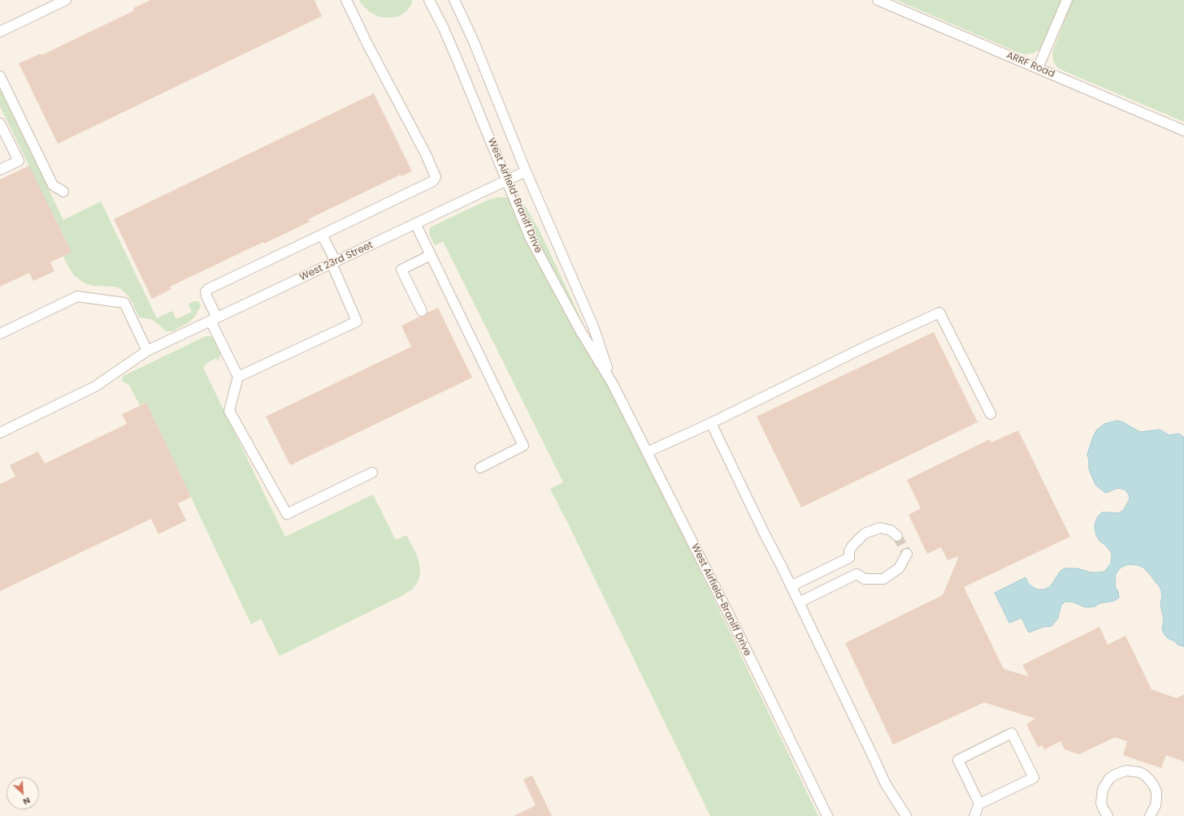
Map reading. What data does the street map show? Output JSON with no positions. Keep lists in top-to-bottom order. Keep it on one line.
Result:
{"streets":{"street":["ARRF Road","West Airfield-Braniff Drive","West 23rd Street"]},"crossings":[["West Airfield-Braniff Drive","West 23rd Street"]],"north":"bottom right"}
